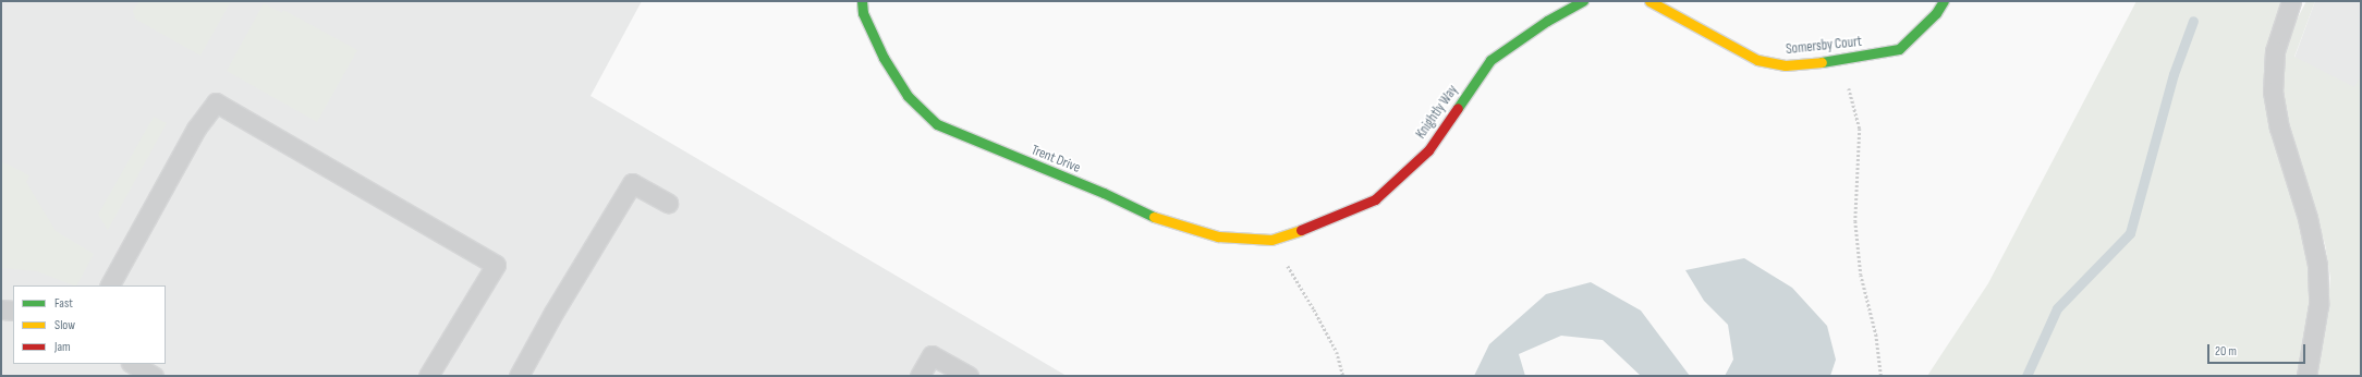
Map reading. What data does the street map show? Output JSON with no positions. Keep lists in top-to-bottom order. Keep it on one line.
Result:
{"streets":{"street":["Somersby Court","Knightly Way","Trent Drive"]},"crossings":[["Knightly Way","Trent Drive"]],"legend":["Fast","Slow","Jam"],"scale_bar":"20 m"}
